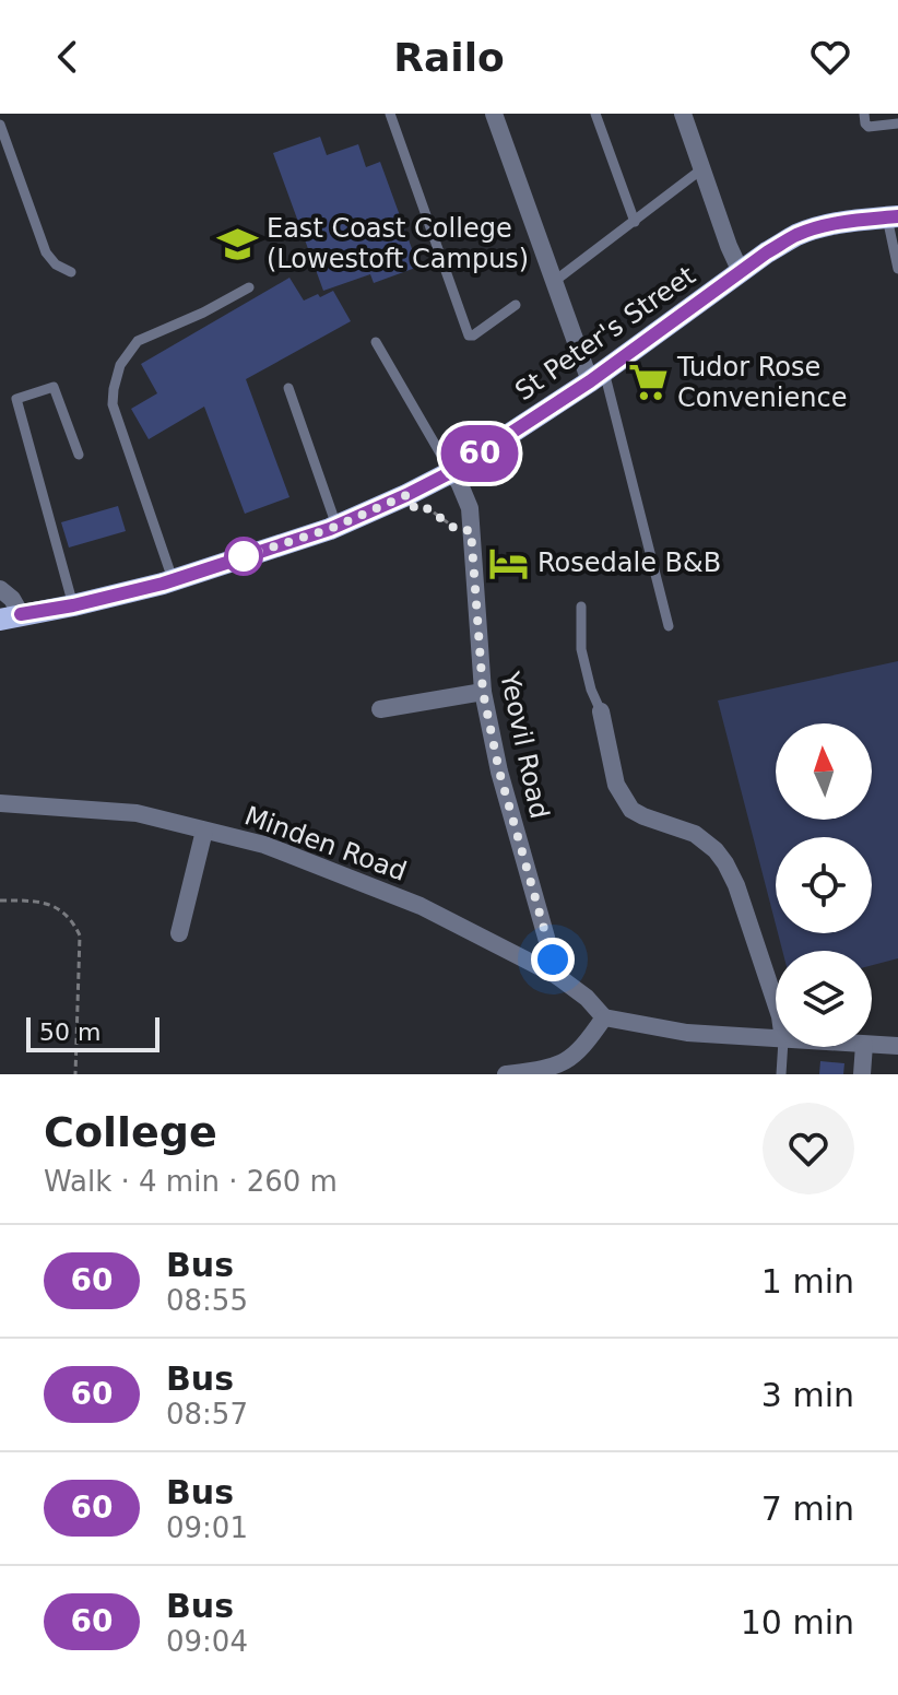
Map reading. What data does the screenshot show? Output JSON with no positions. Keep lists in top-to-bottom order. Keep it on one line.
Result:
{"streets":{"main road":["St Peter's Street"],"street":["Yeovil Road","Minden Road"]},"crossings":[["St Peter's Street","Yeovil Road"],["Yeovil Road","Minden Road"]],"places":{"school or university":["East Coast College (Lowestoft Campus)"],"supermarket":["Tudor Rose Convenience"],"hotel":["Rosedale B&B"]},"lines":["bus line 60"],"scale_bar":"50 m","north":"top","page":{"header":"Railo","on_map":"60","scale":"50 m","heading":["College","Walk · 4 min · 260 m"],"list":[{"mark":"60","name":"Bus","note":"08:55","value":"1 min"},{"mark":"60","name":"Bus","note":"08:57","value":"3 min"},{"mark":"60","name":"Bus","note":"09:01","value":"7 min"},{"mark":"60","name":"Bus","note":"09:04","value":"10 min"}]}}
